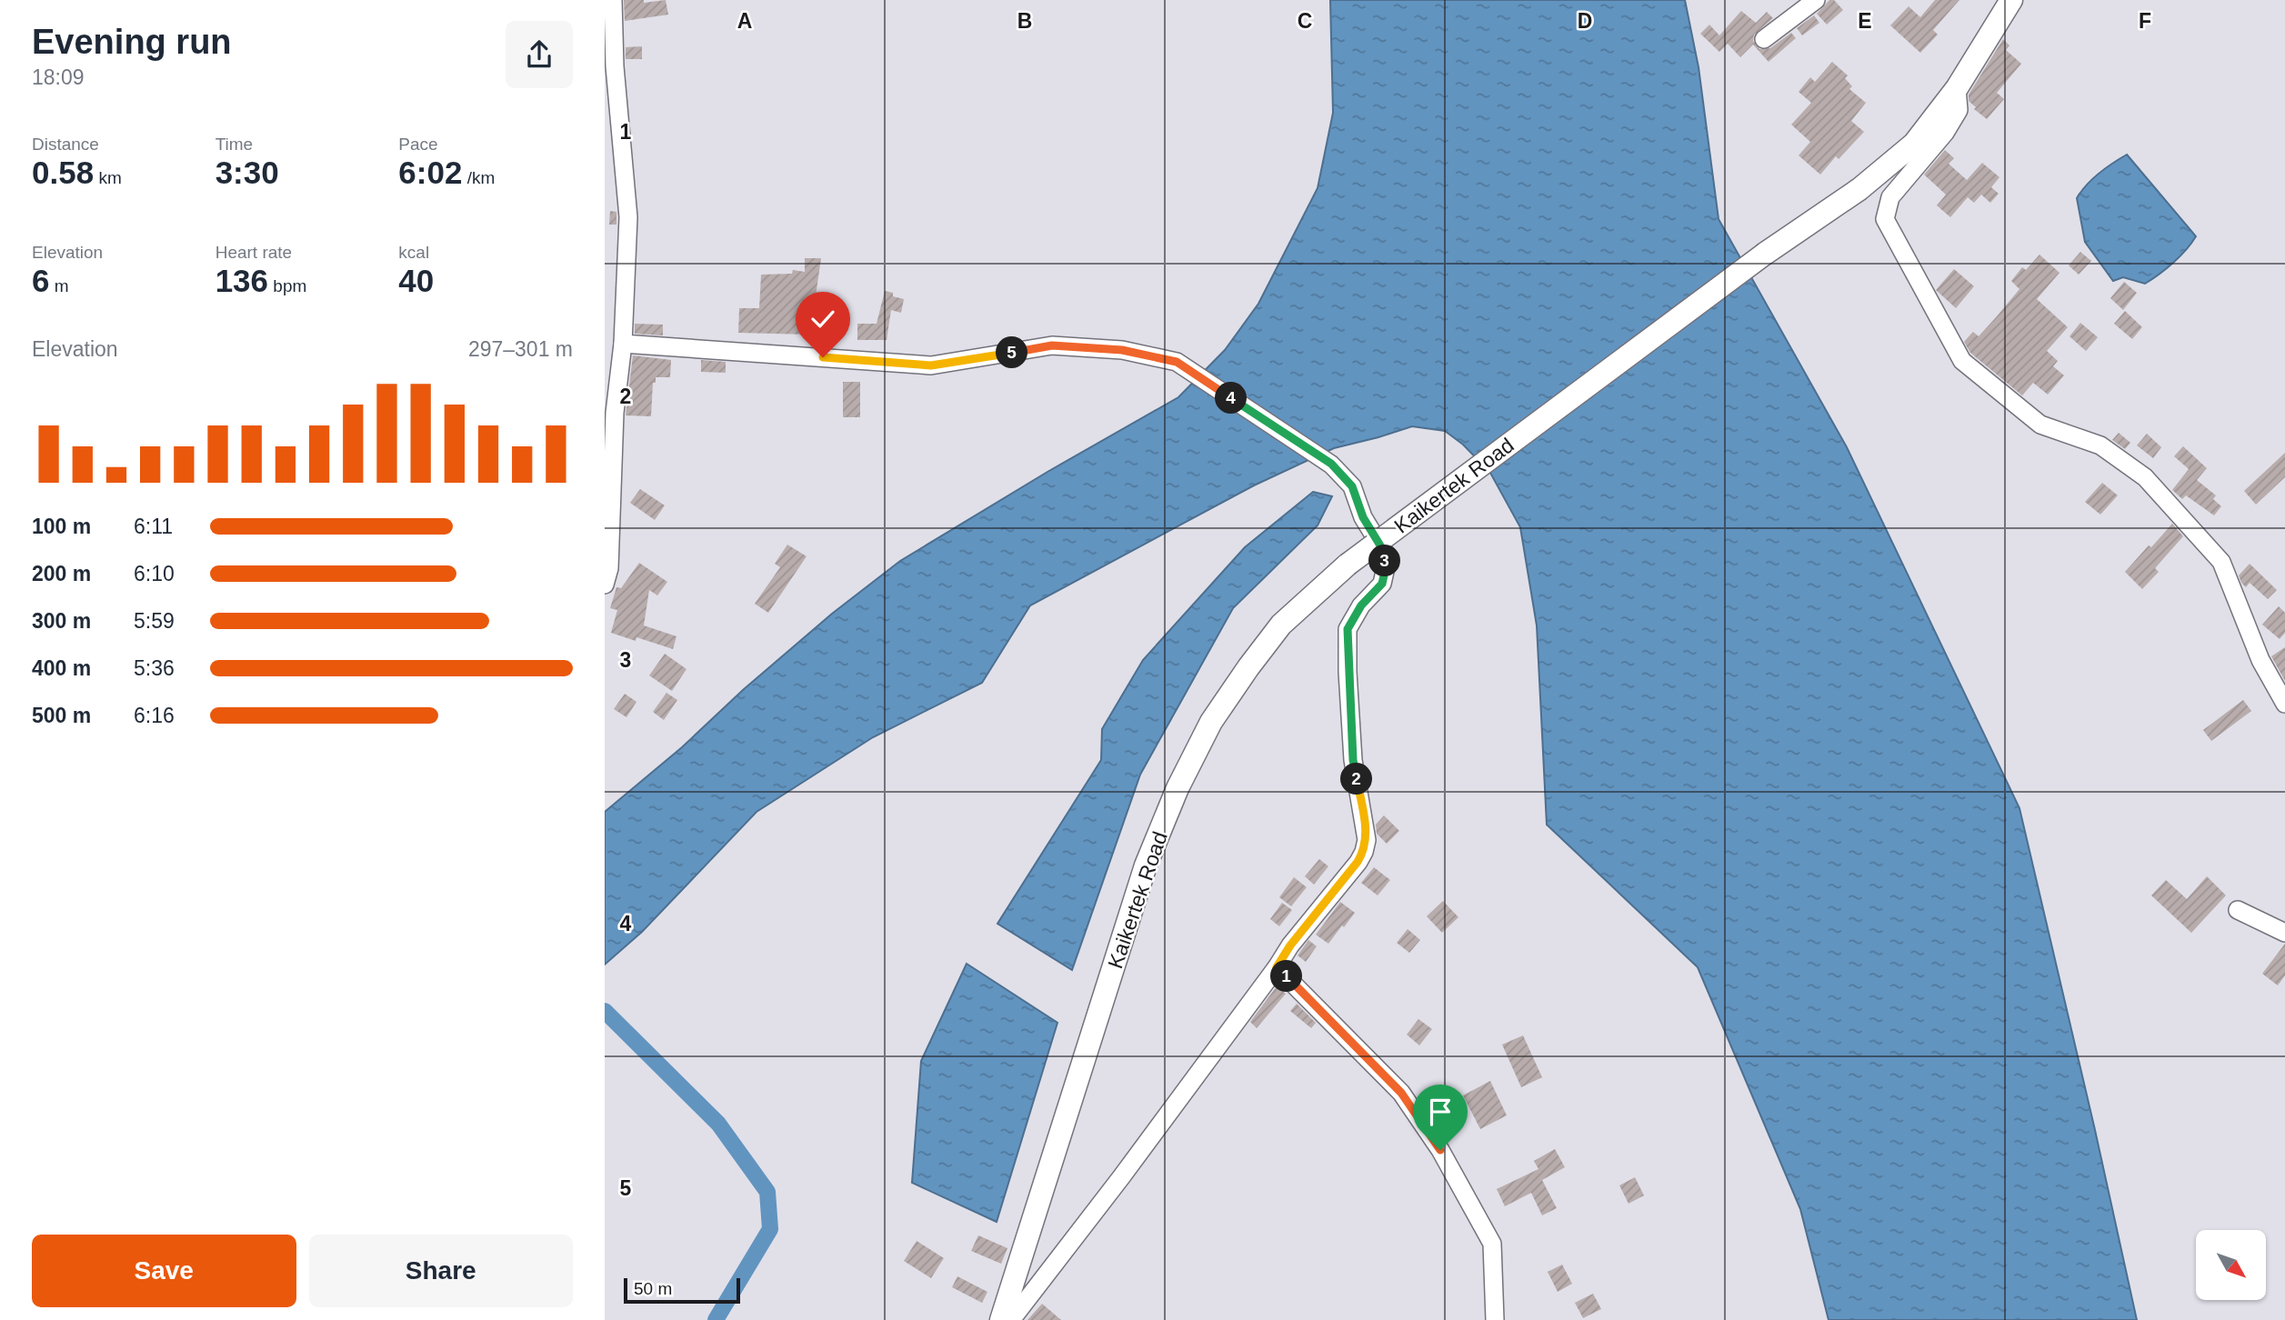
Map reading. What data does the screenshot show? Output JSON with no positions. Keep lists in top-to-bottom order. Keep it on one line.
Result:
{"streets":{"main road":["Kaikertek Road"]},"scale_bar":"50 m","north":"bottom right","page":{"heading":["Evening run","18:09"],"stats":[["Distance","0.58 km"],["Time","3:30"],["Pace","6:02 /km"],["Elevation","6 m"],["Heart rate","136 bpm"],["kcal","40"]],"chart":["Elevation","297–301 m"],"pins":["5","4","3","2","1"],"list":[{"name":"100 m","note":"6:11"},{"name":"200 m","note":"6:10"},{"name":"300 m","note":"5:59"},{"name":"400 m","note":"5:36"},{"name":"500 m","note":"6:16"}],"buttons":["Save","Share"],"scale":"50 m"},"grid":{"columns":["A","B","C","D","E","F"],"rows":["1","2","3","4","5"]}}
